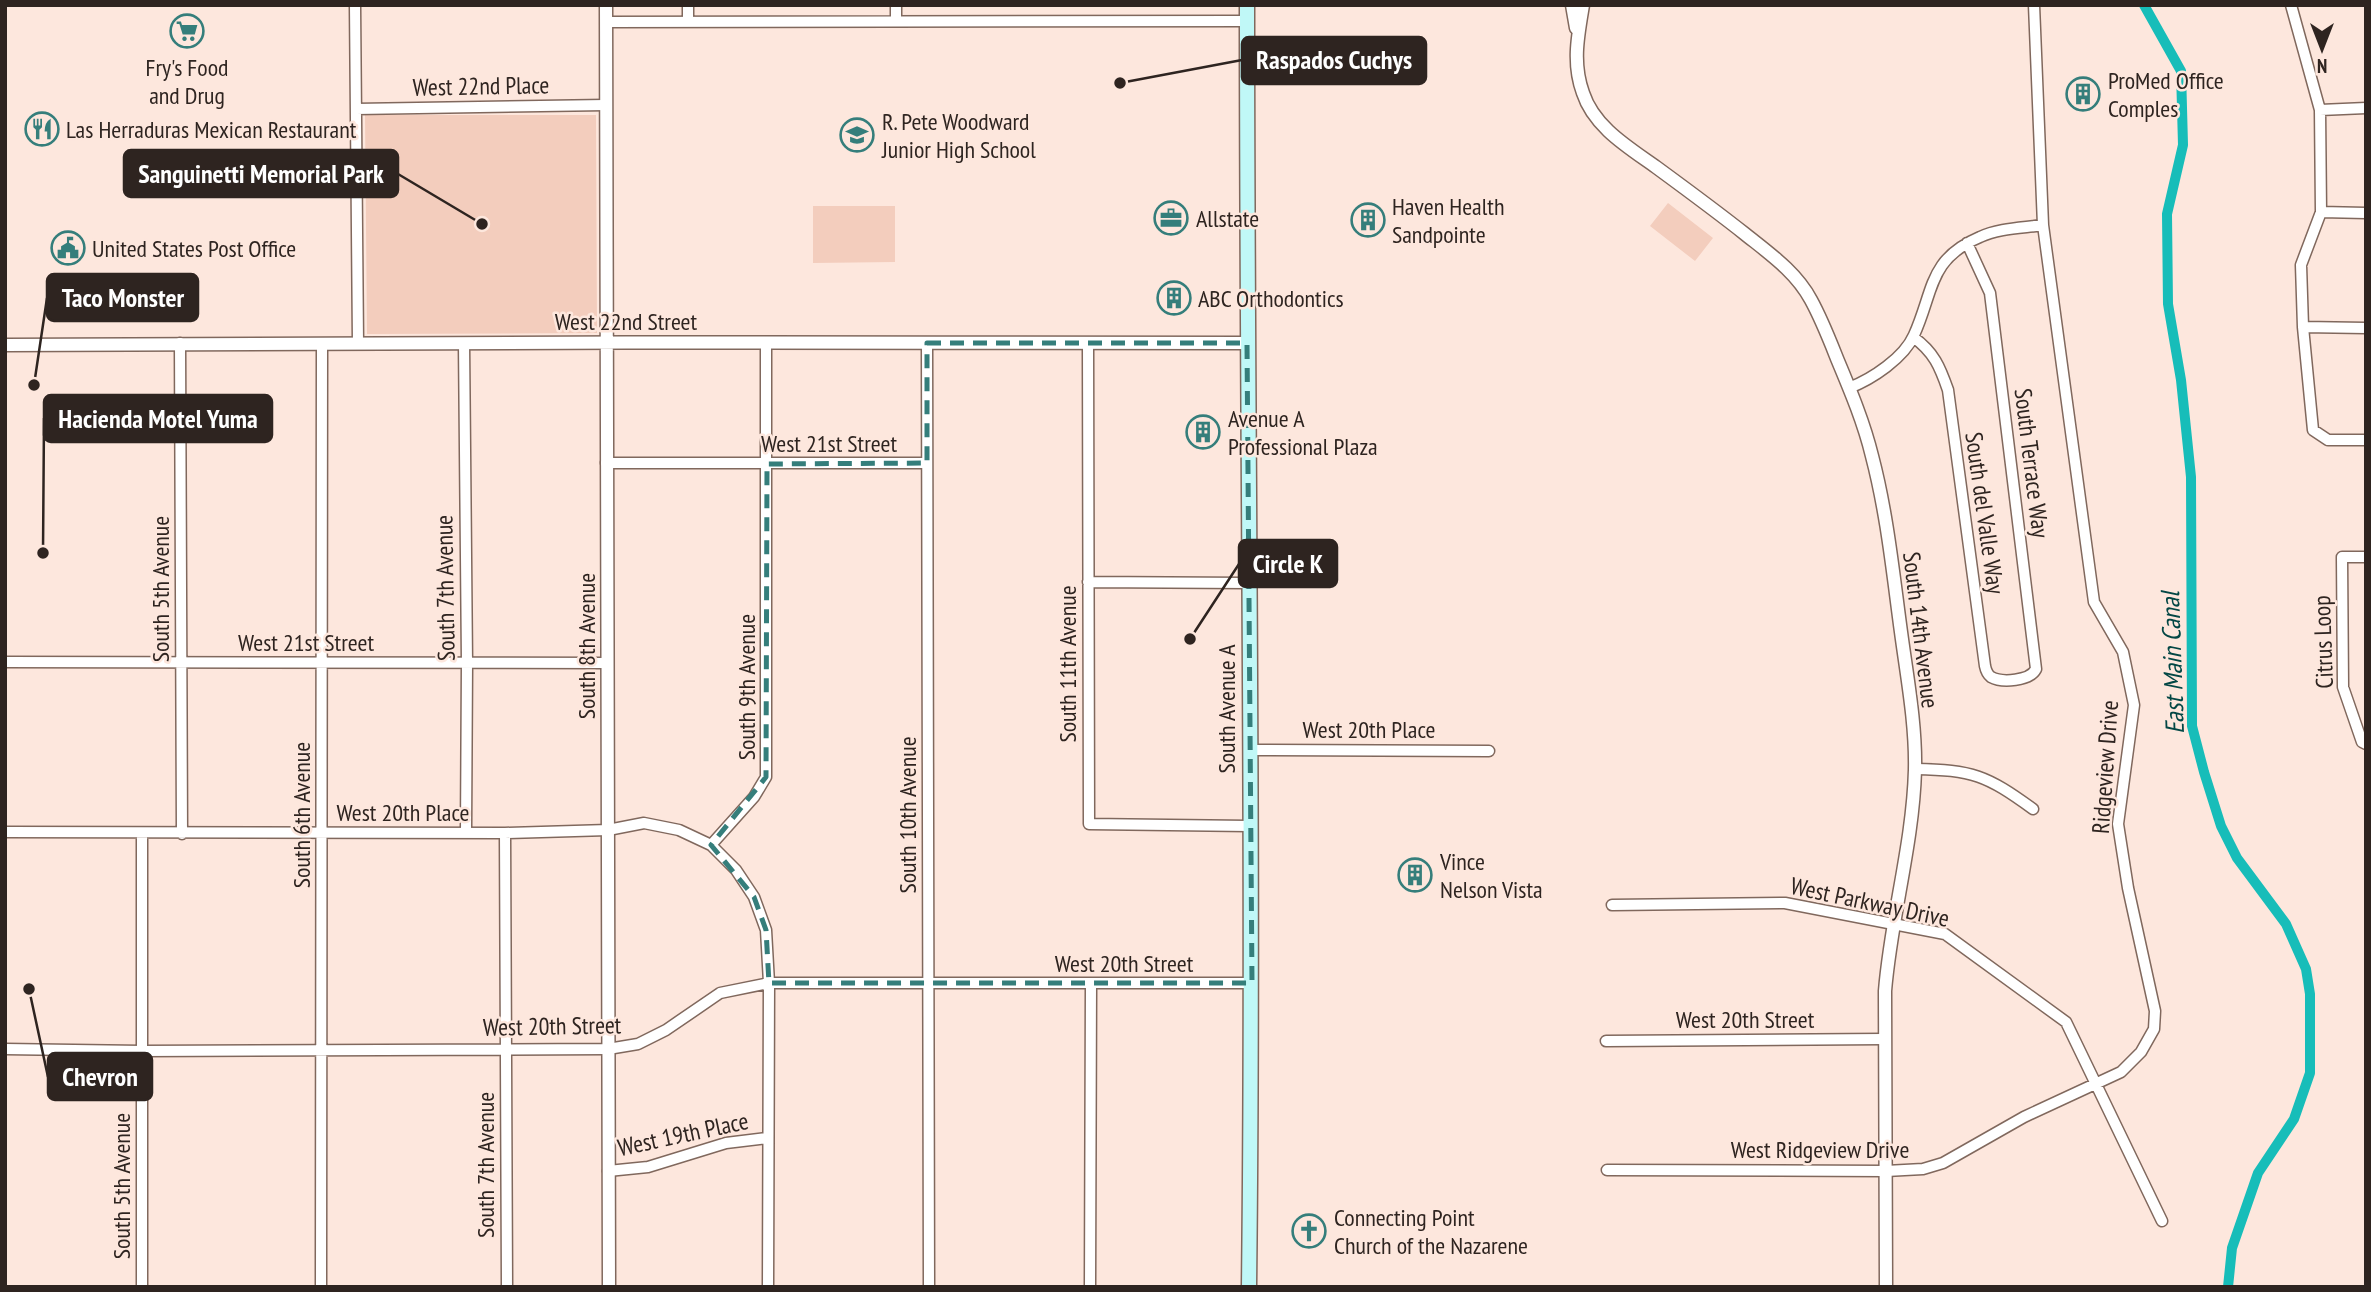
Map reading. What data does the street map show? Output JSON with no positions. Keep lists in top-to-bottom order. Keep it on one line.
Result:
{"streets":{"main road":["South Avenue A"],"street":["West 22nd Place","West 22nd Street","West 21st Street","South Terrace Way","South del Valle Way","South 7th Avenue","South 5th Avenue","South 14th Avenue","Citrus Loop","South 8th Avenue","South 11th Avenue","South 9th Avenue","West 20th Place","Ridgeview Drive","South 6th Avenue","South 10th Avenue","West Parkway Drive","West 20th Street","West 19th Place","West Ridgeview Drive"]},"crossings":[["West 22nd Place","South 8th Avenue"],["West 22nd Street","South 7th Avenue"],["West 22nd Street","South 5th Avenue"],["West 22nd Street","South 8th Avenue"],["West 22nd Street","South 11th Avenue"],["West 22nd Street","South 9th Avenue"],["West 22nd Street","South Avenue A"],["West 22nd Street","South 6th Avenue"],["West 22nd Street","South 10th Avenue"],["West 21st Street","South 7th Avenue"],["West 21st Street","South 5th Avenue"],["West 21st Street","South 8th Avenue"],["West 21st Street","South 9th Avenue"],["West 21st Street","South 6th Avenue"],["West 21st Street","South 10th Avenue"],["South Terrace Way","South del Valle Way"],["South 7th Avenue","West 20th Place"],["South 7th Avenue","West 20th Street"],["South 5th Avenue","West 20th Place"],["South 5th Avenue","West 20th Street"],["South 14th Avenue","West Parkway Drive"],["South 14th Avenue","West 20th Street"],["South 14th Avenue","West Ridgeview Drive"],["South 8th Avenue","West 20th Place"],["South 8th Avenue","West 20th Street"],["South 8th Avenue","West 19th Place"],["South 11th Avenue","South Avenue A"],["South 9th Avenue","West 20th Place"],["South Avenue A","West 20th Place"],["South Avenue A","West 20th Street"],["West 20th Place","South 6th Avenue"],["Ridgeview Drive","West Parkway Drive"],["Ridgeview Drive","West Ridgeview Drive"],["South 6th Avenue","West 20th Street"],["South 10th Avenue","West 20th Street"],["West Parkway Drive","West Ridgeview Drive"]],"water":["East Main Canal"],"places":{"supermarket":["Fry's Food and Drug"],"other":["Raspados Cuchys","Sanguinetti Memorial Park","Taco Monster","Hacienda Motel Yuma","Circle K","Chevron"],"building":["ProMed Office Comples","Haven Health Sandpointe","ABC Orthodontics","Avenue A Professional Plaza","Vince Nelson Vista"],"restaurant":["Las Herraduras Mexican Restaurant"],"school or university":["R. Pete Woodward Junior High School"],"office":["Allstate"],"public building":["United States Post Office"],"church":["Connecting Point Church of the Nazarene"]},"north":"bottom"}
